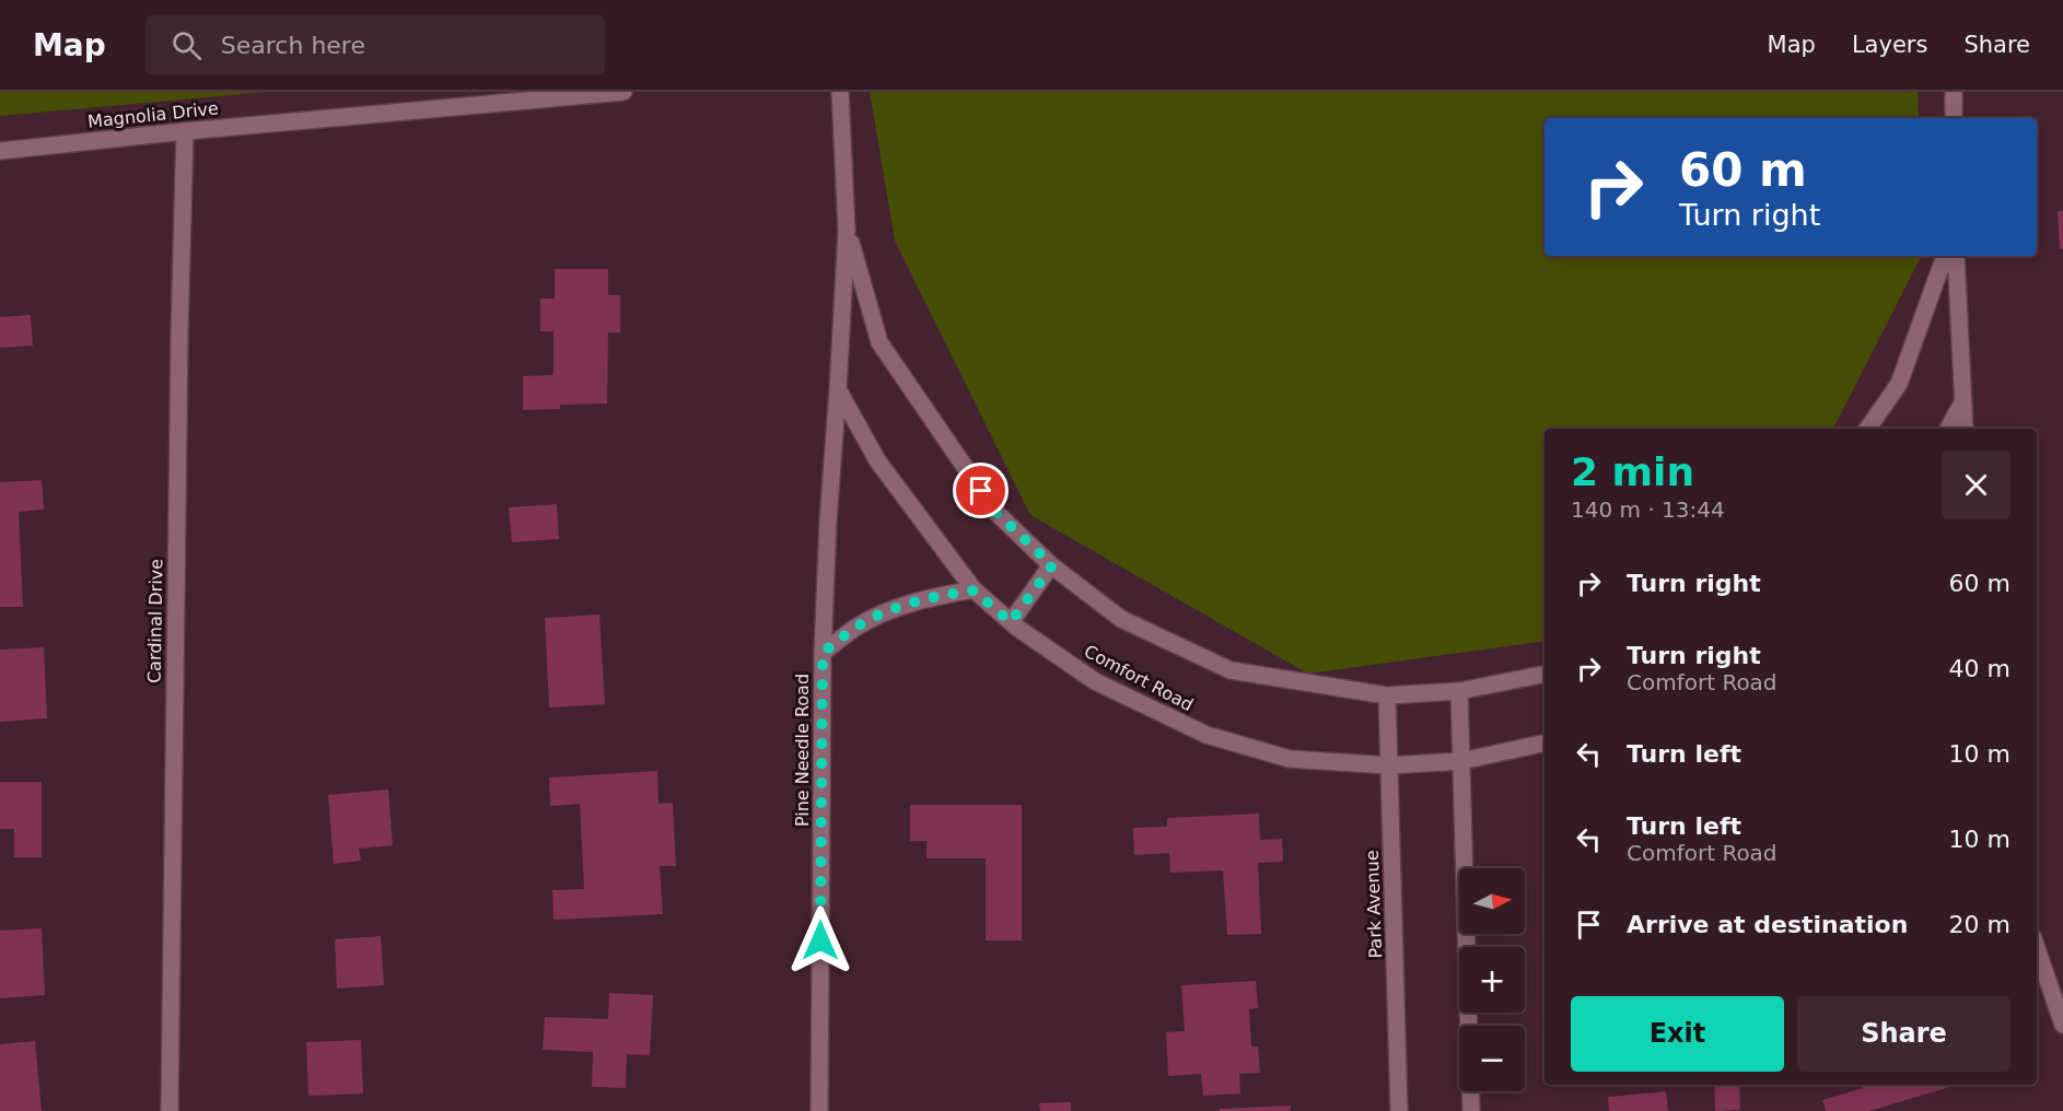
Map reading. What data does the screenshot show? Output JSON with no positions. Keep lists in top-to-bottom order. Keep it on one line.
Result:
{"streets":{"street":["Magnolia Drive","Cardinal Drive","Comfort Road","Pine Needle Road","Park Avenue"]},"crossings":[["Magnolia Drive","Cardinal Drive"],["Comfort Road","Pine Needle Road"],["Comfort Road","Park Avenue"]],"north":"right","page":{"header":"Map","search":"Search here","nav":["Map","Layers","Share"],"turn":["60 m","Turn right"],"heading":["2 min","140 m · 13:44"],"list":[{"name":"Turn right","value":"60 m"},{"name":"Turn right","note":"Comfort Road","value":"40 m"},{"name":"Turn left","value":"10 m"},{"name":"Turn left","note":"Comfort Road","value":"10 m"},{"name":"Arrive at destination","value":"20 m"}],"map_buttons":["+","−"],"buttons":["Exit","Share"]}}
